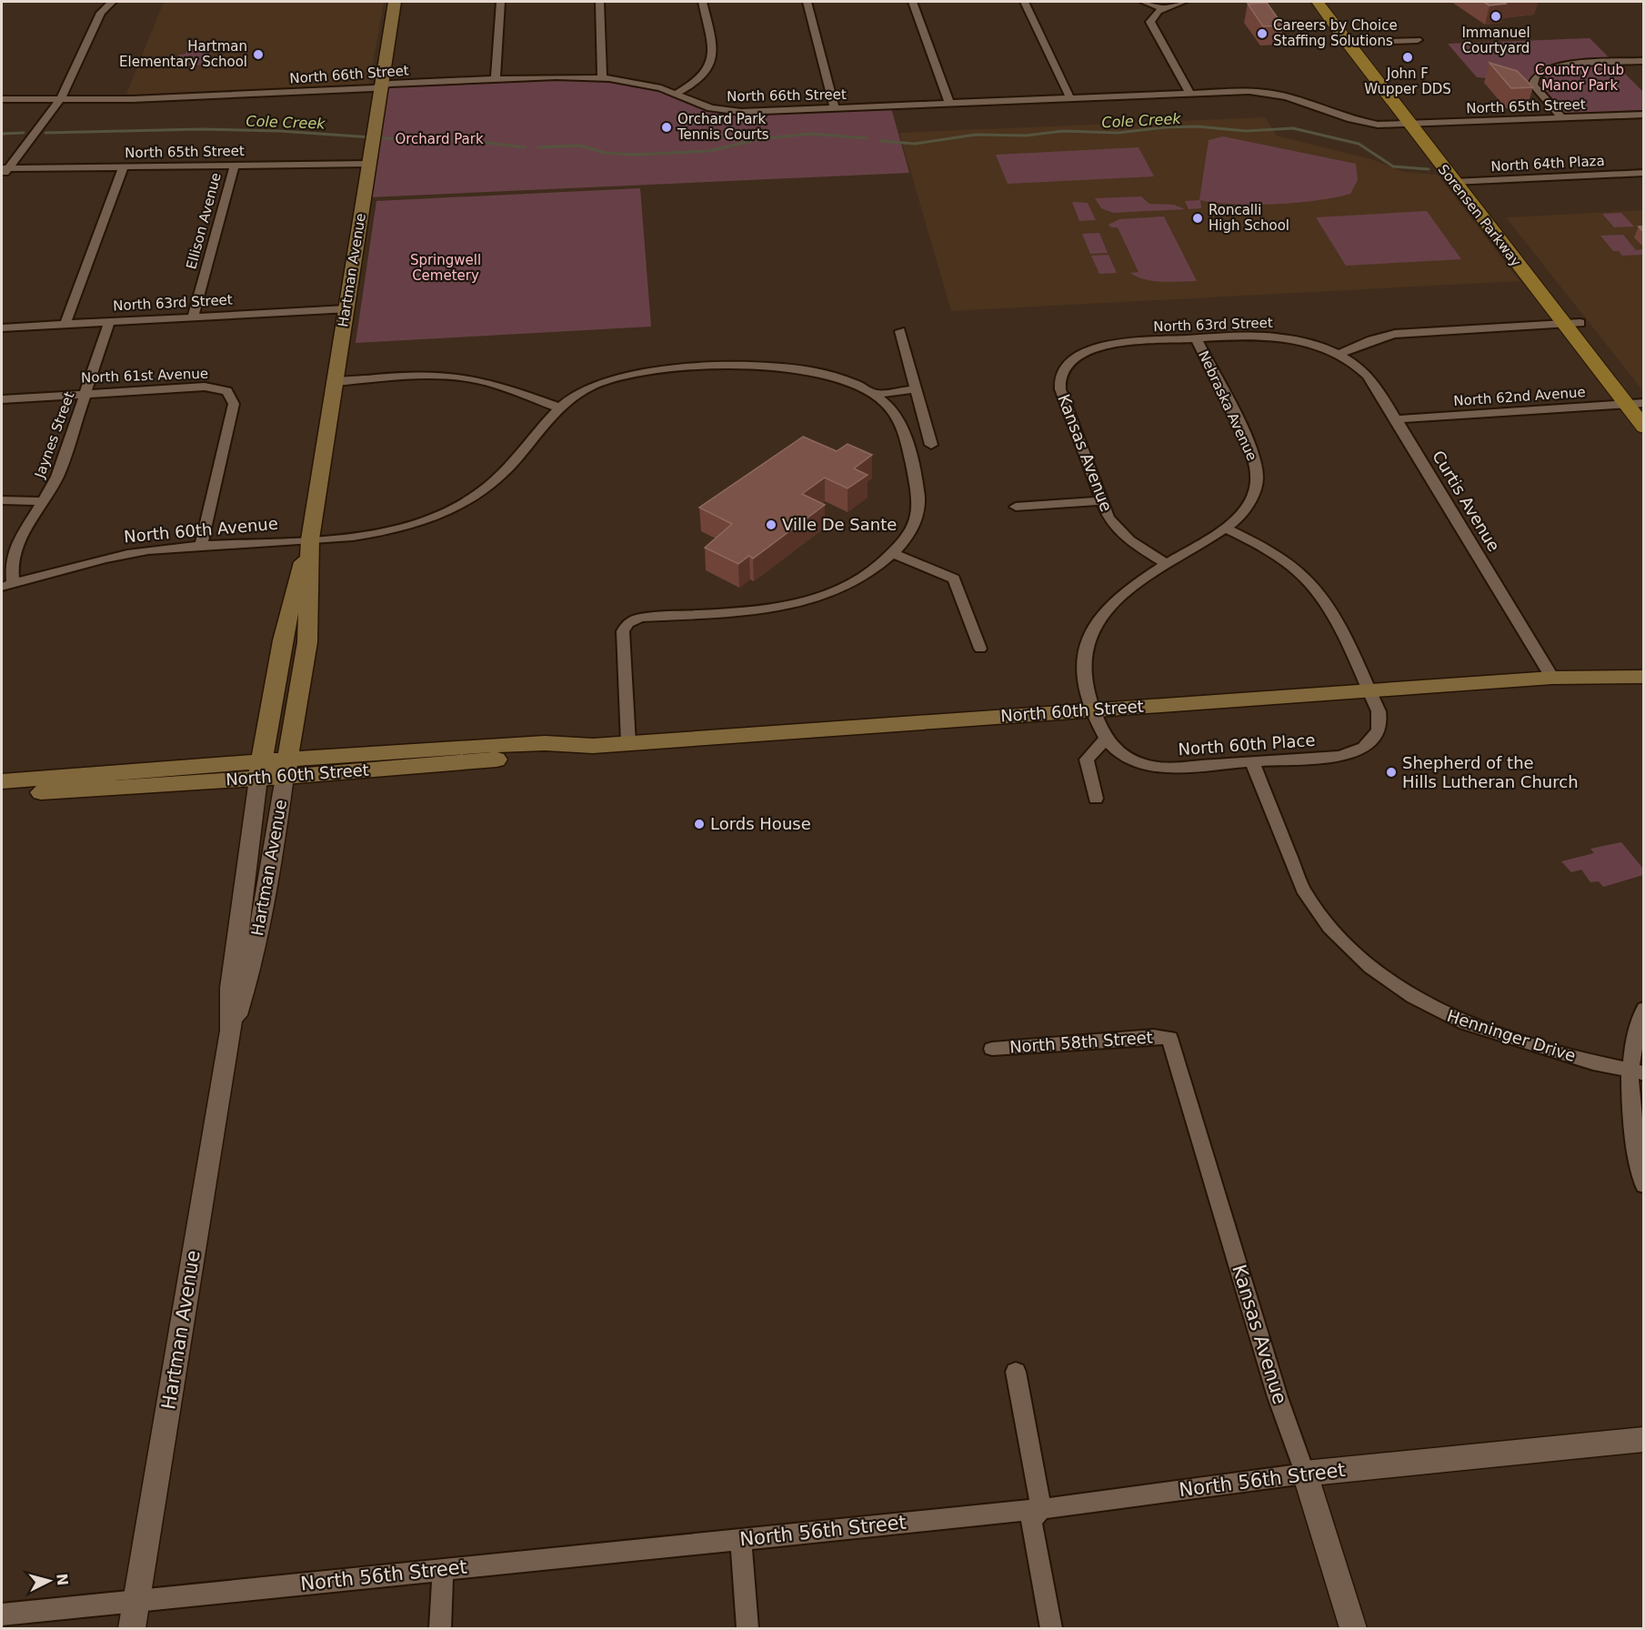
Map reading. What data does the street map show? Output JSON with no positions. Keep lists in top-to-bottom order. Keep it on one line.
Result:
{"streets":{"main road":["Sorensen Parkway","Hartman Avenue","North 60th Street"],"street":["North 66th Street","North 65th Street","North 64th Plaza","Ellison Avenue","North 63rd Street","North 61st Avenue","North 62nd Avenue","Nebraska Avenue","Jaynes Street","Kansas Avenue","Curtis Avenue","North 60th Avenue","North 60th Place","Henninger Drive","North 58th Street","North 56th Street"]},"crossings":[["North 66th Street","North 65th Street"],["North 66th Street","Sorensen Parkway"],["North 66th Street","Hartman Avenue"],["North 65th Street","Sorensen Parkway"],["North 65th Street","Ellison Avenue"],["North 65th Street","Hartman Avenue"],["North 64th Plaza","Sorensen Parkway"],["Sorensen Parkway","North 62nd Avenue"],["Ellison Avenue","North 63rd Street"],["Hartman Avenue","North 63rd Street"],["Hartman Avenue","North 60th Avenue"],["Hartman Avenue","North 60th Street"],["Hartman Avenue","North 56th Street"],["North 63rd Street","Nebraska Avenue"],["North 63rd Street","Jaynes Street"],["North 63rd Street","Kansas Avenue"],["North 63rd Street","Curtis Avenue"],["North 61st Avenue","Jaynes Street"],["North 61st Avenue","North 60th Avenue"],["North 62nd Avenue","Curtis Avenue"],["Nebraska Avenue","Kansas Avenue"],["Jaynes Street","North 60th Avenue"],["Kansas Avenue","North 58th Street"],["Kansas Avenue","North 56th Street"],["Curtis Avenue","North 60th Street"],["North 60th Street","North 60th Place"],["North 60th Place","Henninger Drive"]],"water":["Cole Creek"],"parks":["Country Club Manor Park","Orchard Park","Springwell Cemetery"],"places":["Immanuel Courtyard","Careers by Choice Staffing Solutions","Hartman Elementary School","John F Wupper DDS","Orchard Park Tennis Courts","Roncalli High School","Ville De Sante","Shepherd of the Hills Lutheran Church","Lords House"],"north":"right"}
